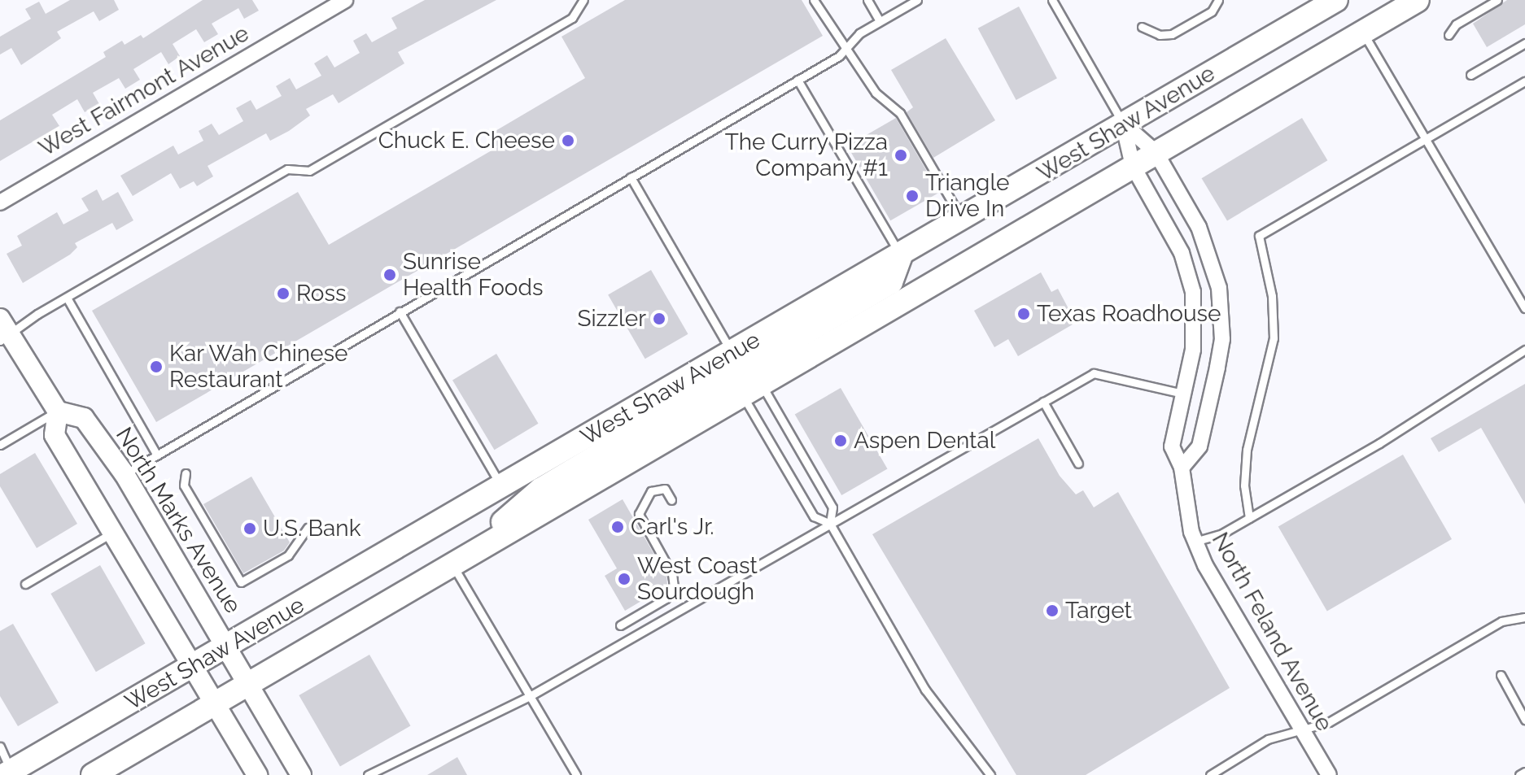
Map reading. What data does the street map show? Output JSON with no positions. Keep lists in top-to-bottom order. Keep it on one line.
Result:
{"streets":{"main road":["West Shaw Avenue","North Marks Avenue"],"street":["West Fairmont Avenue","North Feland Avenue"]},"crossings":[["West Shaw Avenue","North Marks Avenue"],["West Shaw Avenue","North Feland Avenue"]],"places":["Chuck E. Cheese","The Curry Pizza Company #1","Triangle Drive In","Sunrise Health Foods","Ross","Texas Roadhouse","Sizzler","Kar Wah Chinese Restaurant","Aspen Dental","Carl's Jr.","U.S. Bank","West Coast Sourdough","Target"]}
